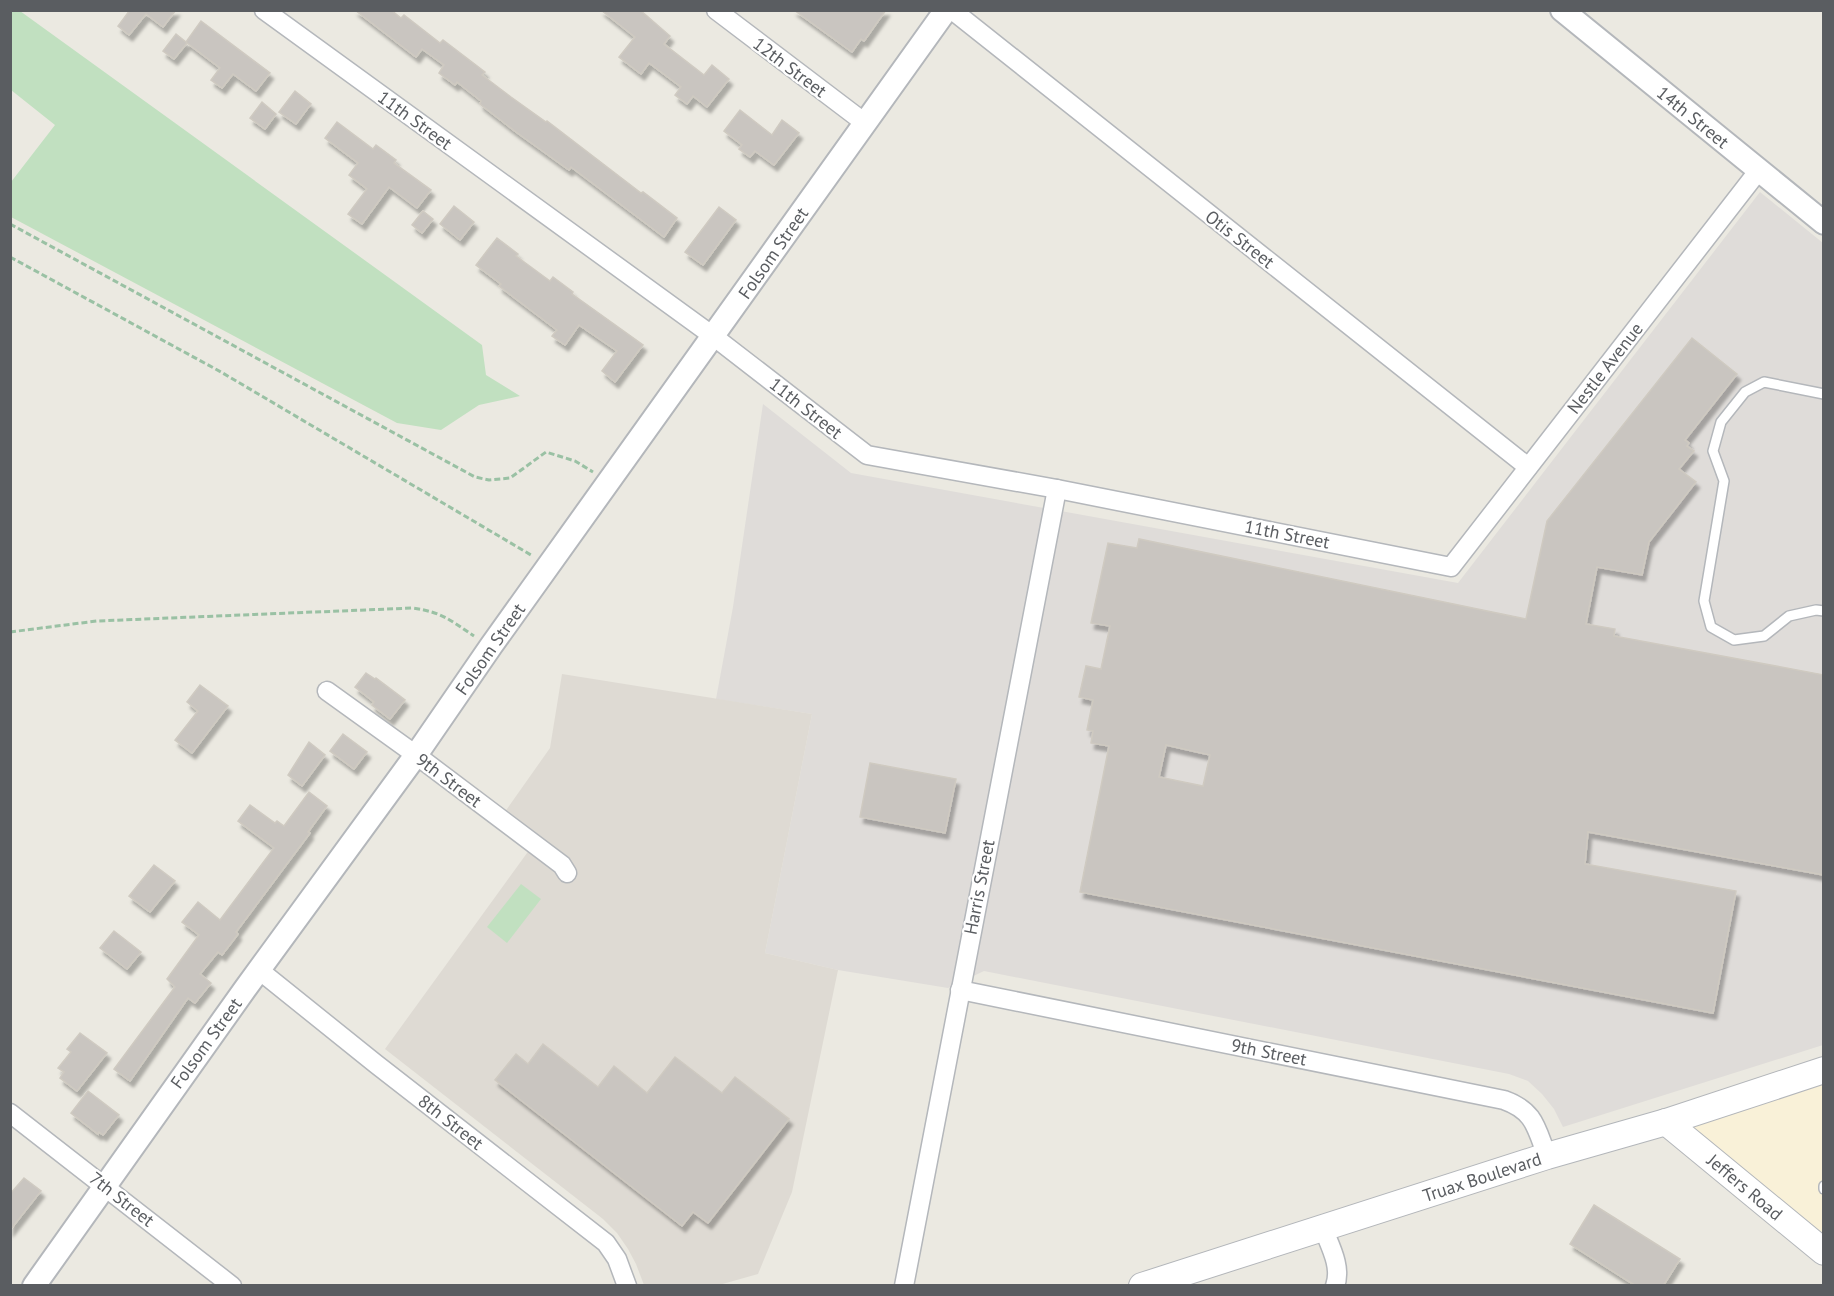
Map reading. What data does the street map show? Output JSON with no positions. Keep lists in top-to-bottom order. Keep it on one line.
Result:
{"streets":{"main road":["Truax Boulevard","Jeffers Road"],"street":["12th Street","14th Street","11th Street","Otis Street","Folsom Street","Nestle Avenue","9th Street","Harris Street","8th Street","7th Street"]},"crossings":[["12th Street","Folsom Street"],["14th Street","Nestle Avenue"],["11th Street","Folsom Street"],["11th Street","Nestle Avenue"],["11th Street","Harris Street"],["Otis Street","Nestle Avenue"],["Folsom Street","9th Street"],["Folsom Street","8th Street"],["Folsom Street","7th Street"],["9th Street","Harris Street"],["9th Street","Truax Boulevard"],["Truax Boulevard","Jeffers Road"]]}
